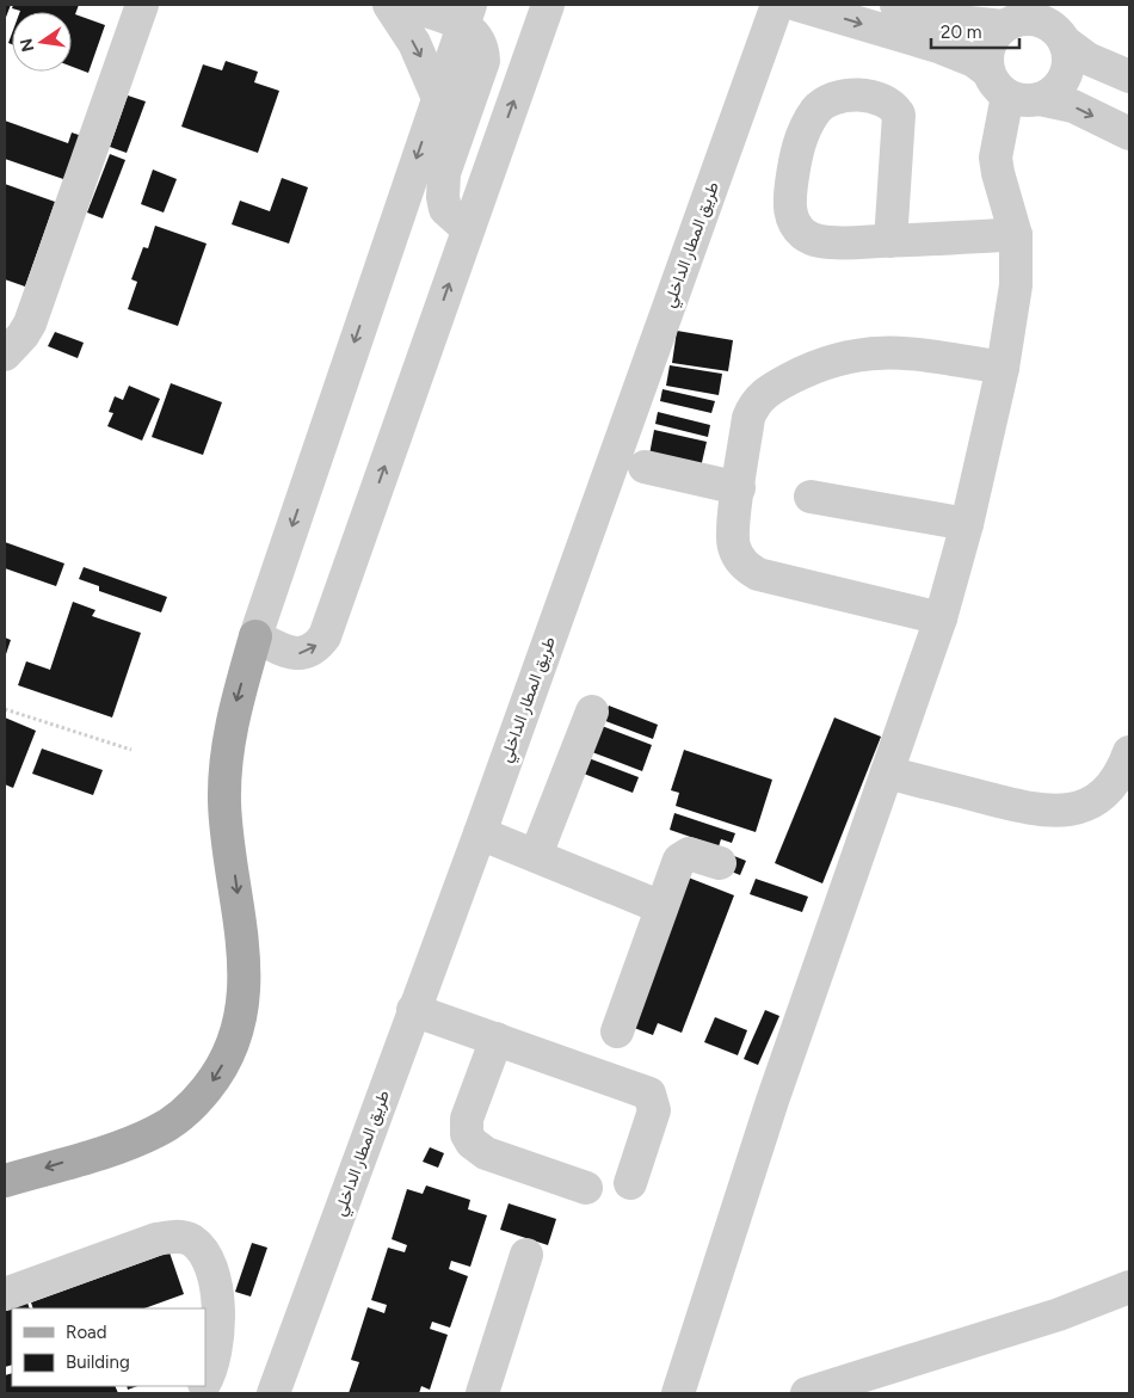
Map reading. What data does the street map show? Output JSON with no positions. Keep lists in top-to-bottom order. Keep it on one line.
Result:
{"streets":{"street":["طريق المطار الداخلي"]},"legend":["Road","Building"],"scale_bar":"20 m","north":"left"}
